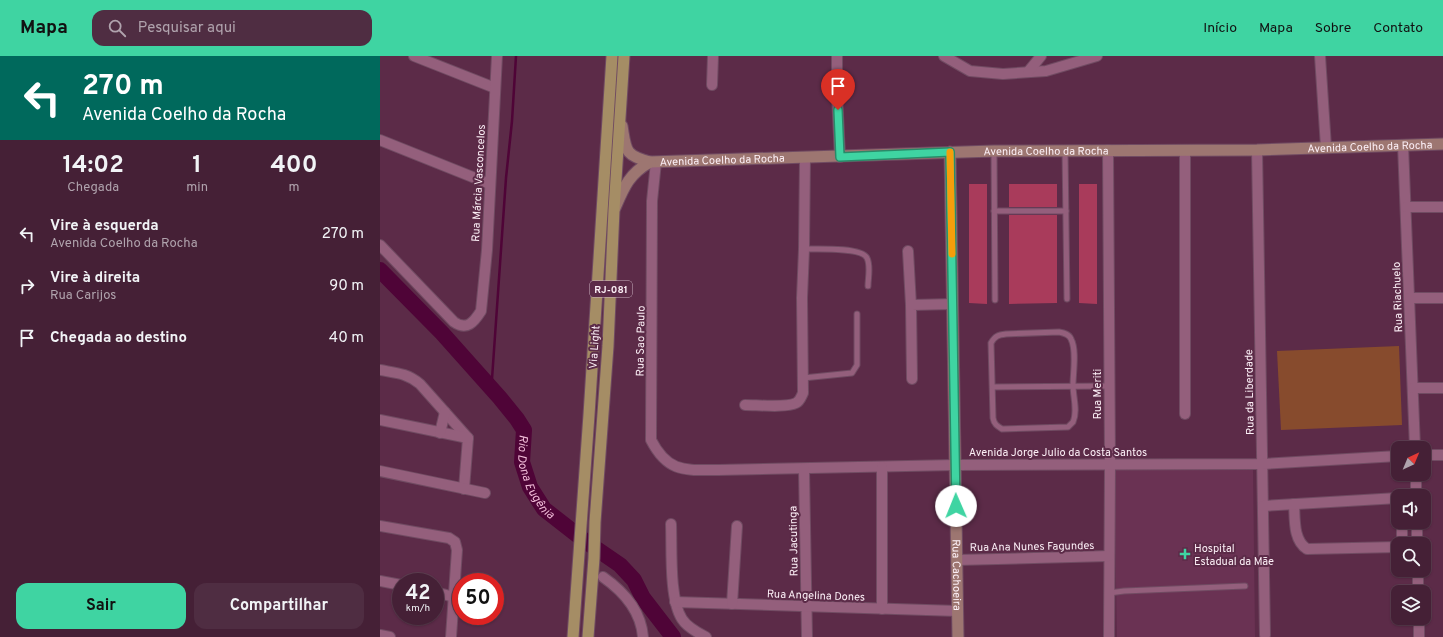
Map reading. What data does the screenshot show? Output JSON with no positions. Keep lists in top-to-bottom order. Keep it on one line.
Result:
{"streets":{"main road":["Avenida Coelho da Rocha","RJ-081","Via Light","Rua Cachoeira"],"street":["Rua Márcia Vasconcelos","Rua Riachuelo","Rua Sao Paulo","Rua da Liberdade","Rua Meriti","Avenida Jorge Julio da Costa Santos","Rua Jacutinga","Rua Ana Nunes Fagundes","Rua Angelina Dones"]},"crossings":[["Avenida Coelho da Rocha","Rua Riachuelo"],["Avenida Coelho da Rocha","Rua Sao Paulo"],["Avenida Coelho da Rocha","Via Light"],["Avenida Coelho da Rocha","Rua da Liberdade"],["Avenida Coelho da Rocha","Rua Meriti"],["Avenida Coelho da Rocha","Rua Cachoeira"],["Rua Sao Paulo","Avenida Jorge Julio da Costa Santos"],["Rua da Liberdade","Avenida Jorge Julio da Costa Santos"],["Rua Meriti","Avenida Jorge Julio da Costa Santos"],["Rua Meriti","Rua Ana Nunes Fagundes"],["Avenida Jorge Julio da Costa Santos","Rua Jacutinga"],["Avenida Jorge Julio da Costa Santos","Rua Cachoeira"],["Rua Jacutinga","Rua Angelina Dones"],["Rua Ana Nunes Fagundes","Rua Cachoeira"],["Rua Cachoeira","Rua Angelina Dones"]],"water":["Rio Dona Eugênia"],"places":{"health":["Hospital Estadual da Mãe"]},"north":"top right","page":{"header":"Mapa","search":"Pesquisar aqui","nav":["Início","Mapa","Sobre","Contato"],"turn":["270 m","Avenida Coelho da Rocha"],"eta":["14:02","Chegada","1","min","400","m"],"list":[{"name":"Vire à esquerda","note":"Avenida Coelho da Rocha","value":"270 m"},{"name":"Vire à direita","note":"Rua Carijos","value":"90 m"},{"name":"Chegada ao destino","value":"40 m"}],"speed":"42 km/h","limit":"50","buttons":["Sair","Compartilhar"]}}
